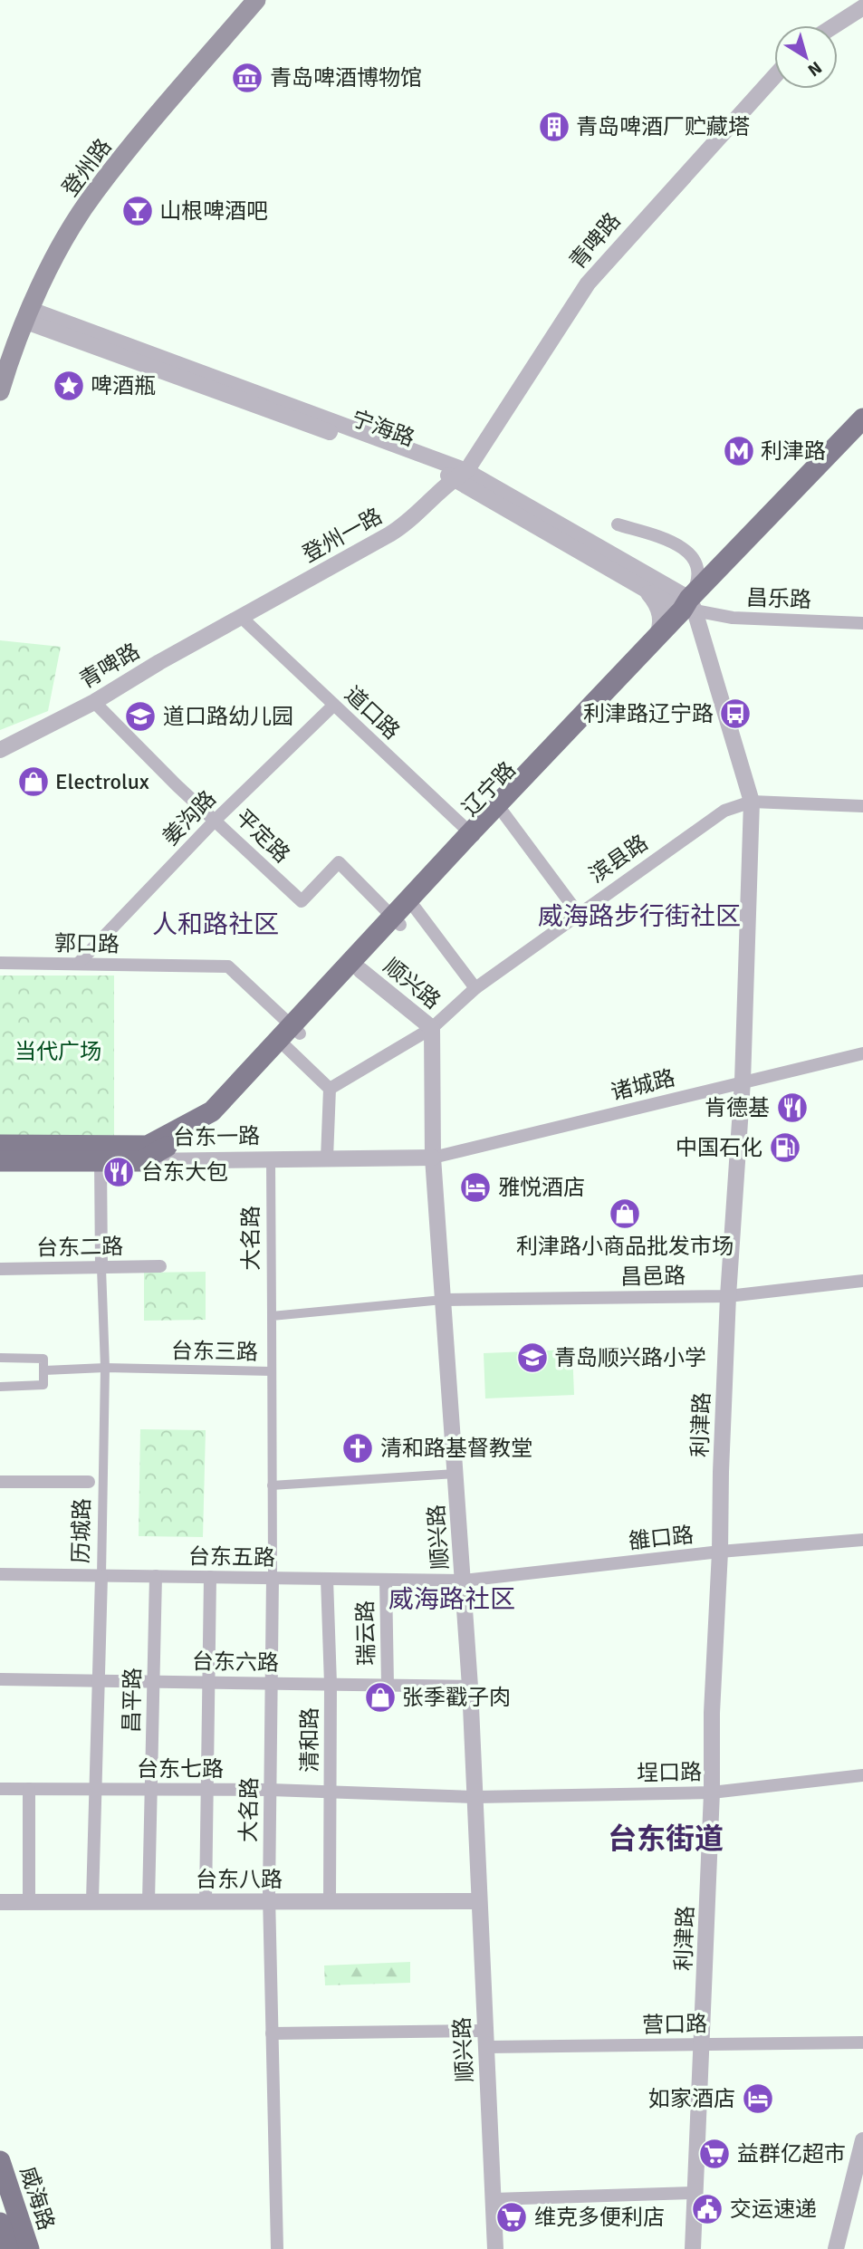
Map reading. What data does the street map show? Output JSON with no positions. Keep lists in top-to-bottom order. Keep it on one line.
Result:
{"streets":{"main road":["登州路","辽宁路","台东一路","威海路"],"street":["青啤路","宁海路","登州一路","昌乐路","道口路","姜沟路","平定路","滨县路","郭口路","顺兴路","诸城路","大名路","台东二路","昌邑路","台东三路","利津路","历城路","雒口路","台东五路","瑞云路","台东六路","昌平路","清和路","台东七路","埕口路","台东八路","营口路"]},"crossings":[["登州路","宁海路"],["青啤路","宁海路"],["青啤路","登州一路"],["青啤路","道口路"],["青啤路","平定路"],["宁海路","登州一路"],["宁海路","昌乐路"],["宁海路","辽宁路"],["宁海路","利津路"],["登州一路","道口路"],["昌乐路","辽宁路"],["昌乐路","利津路"],["道口路","辽宁路"],["道口路","姜沟路"],["辽宁路","平定路"],["辽宁路","郭口路"],["辽宁路","顺兴路"],["辽宁路","台东一路"],["辽宁路","利津路"],["姜沟路","平定路"],["姜沟路","郭口路"],["滨县路","顺兴路"],["滨县路","利津路"],["顺兴路","诸城路"],["顺兴路","台东一路"],["顺兴路","昌邑路"],["顺兴路","台东三路"],["顺兴路","雒口路"],["顺兴路","台东五路"],["顺兴路","台东六路"],["顺兴路","台东七路"],["顺兴路","埕口路"],["顺兴路","台东八路"],["顺兴路","营口路"],["诸城路","台东一路"],["诸城路","利津路"],["台东一路","大名路"],["台东一路","历城路"],["大名路","台东三路"],["大名路","台东五路"],["大名路","台东六路"],["大名路","台东七路"],["大名路","台东八路"],["大名路","营口路"],["台东二路","历城路"],["昌邑路","台东三路"],["昌邑路","利津路"],["台东三路","历城路"],["利津路","雒口路"],["利津路","埕口路"],["利津路","营口路"],["历城路","台东五路"],["历城路","台东六路"],["历城路","台东七路"],["历城路","台东八路"],["雒口路","台东五路"],["台东五路","瑞云路"],["台东五路","昌平路"],["台东五路","清和路"],["瑞云路","台东六路"],["台东六路","昌平路"],["台东六路","清和路"],["昌平路","台东七路"],["昌平路","台东八路"],["清和路","台东七路"],["清和路","台东八路"],["台东七路","埕口路"]],"districts":["威海路步行街社区","人和路社区","威海路社区","台东街道"],"parks":["当代广场"],"places":{"museum":["青岛啤酒博物馆"],"building":["青岛啤酒厂贮藏塔"],"bar":["山根啤酒吧"],"place":["啤酒瓶"],"metro station":["利津路"],"bus stop":["利津路辽宁路"],"school or university":["道口路幼儿园","青岛顺兴路小学"],"shop":["Electrolux","利津路小商品批发市场","张季戳子肉"],"restaurant":["肯德基","台东大包"],"fuel station":["中国石化"],"hotel":["雅悦酒店","如家酒店"],"church":["清和路基督教堂"],"supermarket":["益群亿超市","维克多便利店"],"public building":["交运速递"]},"north":"bottom right"}
